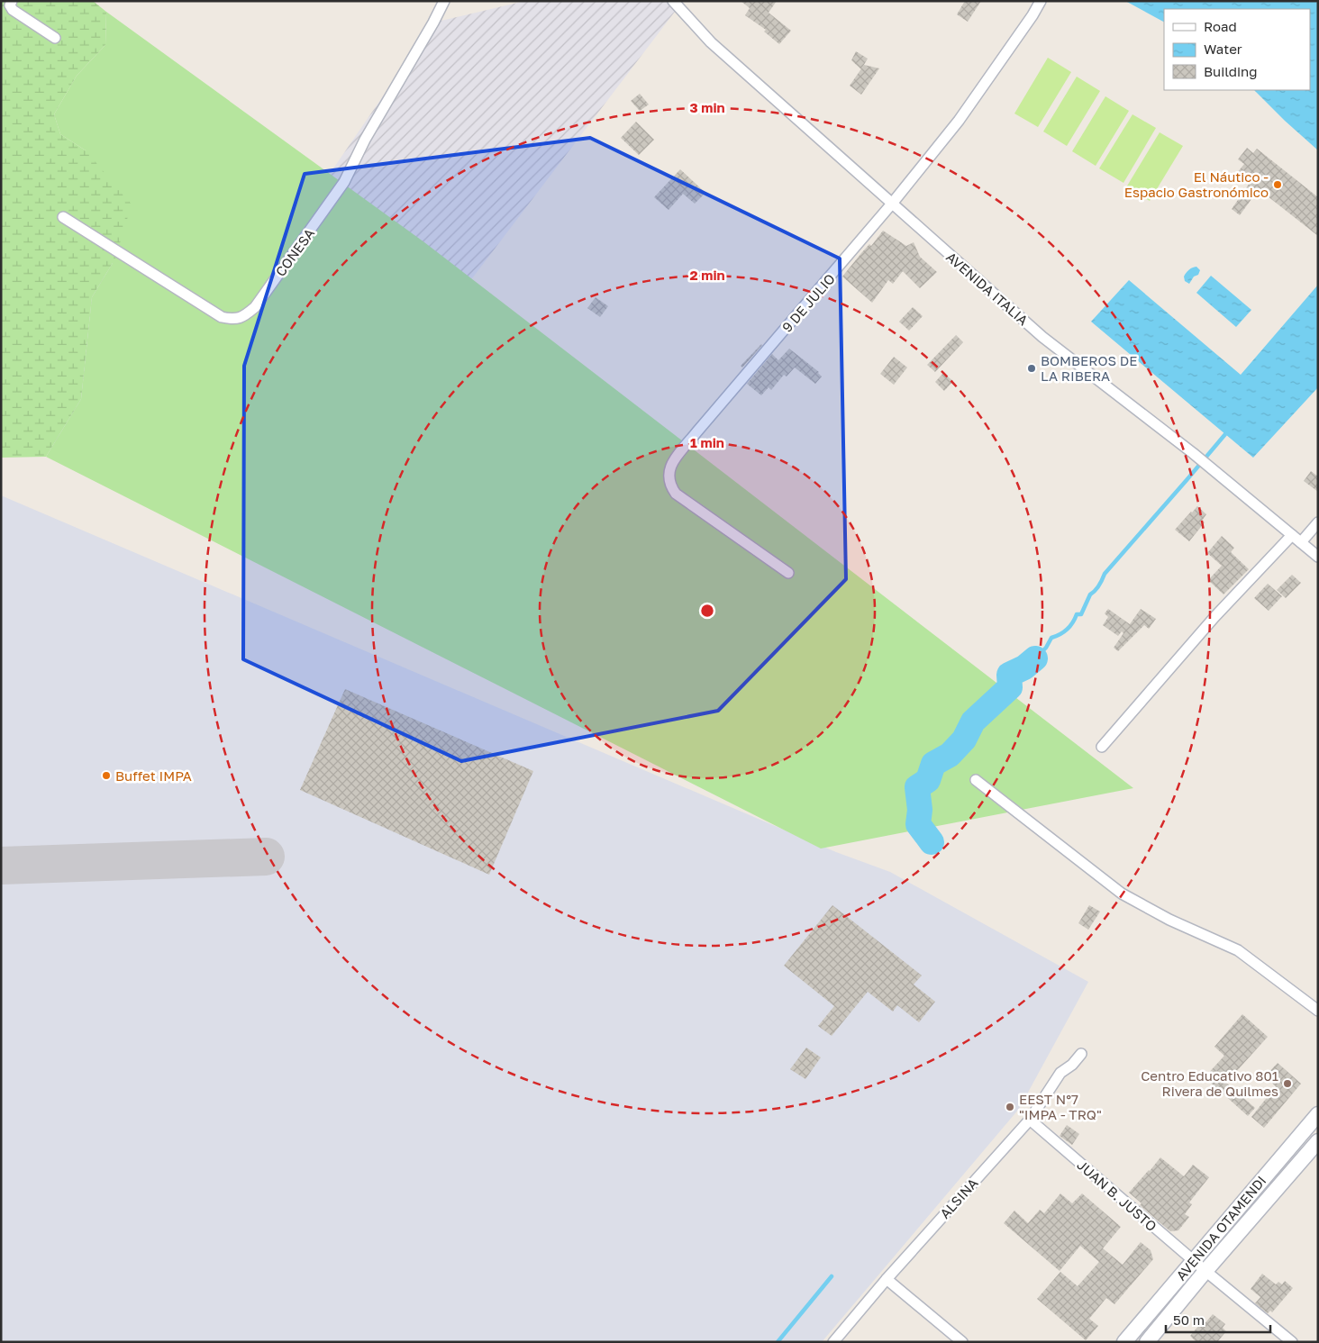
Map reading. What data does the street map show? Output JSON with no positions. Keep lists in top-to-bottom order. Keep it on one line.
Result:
{"streets":{"main road":["AVENIDA OTAMENDI"],"street":["CONESA","AVENIDA ITALIA","9 DE JULIO","JUAN B. JUSTO","ALSINA"]},"crossings":[["AVENIDA ITALIA","9 DE JULIO"],["JUAN B. JUSTO","ALSINA"],["JUAN B. JUSTO","AVENIDA OTAMENDI"]],"places":["El Náutico - Espacio Gastronómico","BOMBEROS DE LA RIBERA","Buffet IMPA","Centro Educativo 801 Rivera de Quilmes","EEST N°7 \"IMPA - TRQ\""],"legend":["Road","Water","Building"],"scale_bar":"50 m","rings":["3 min","2 min","1 min"]}
